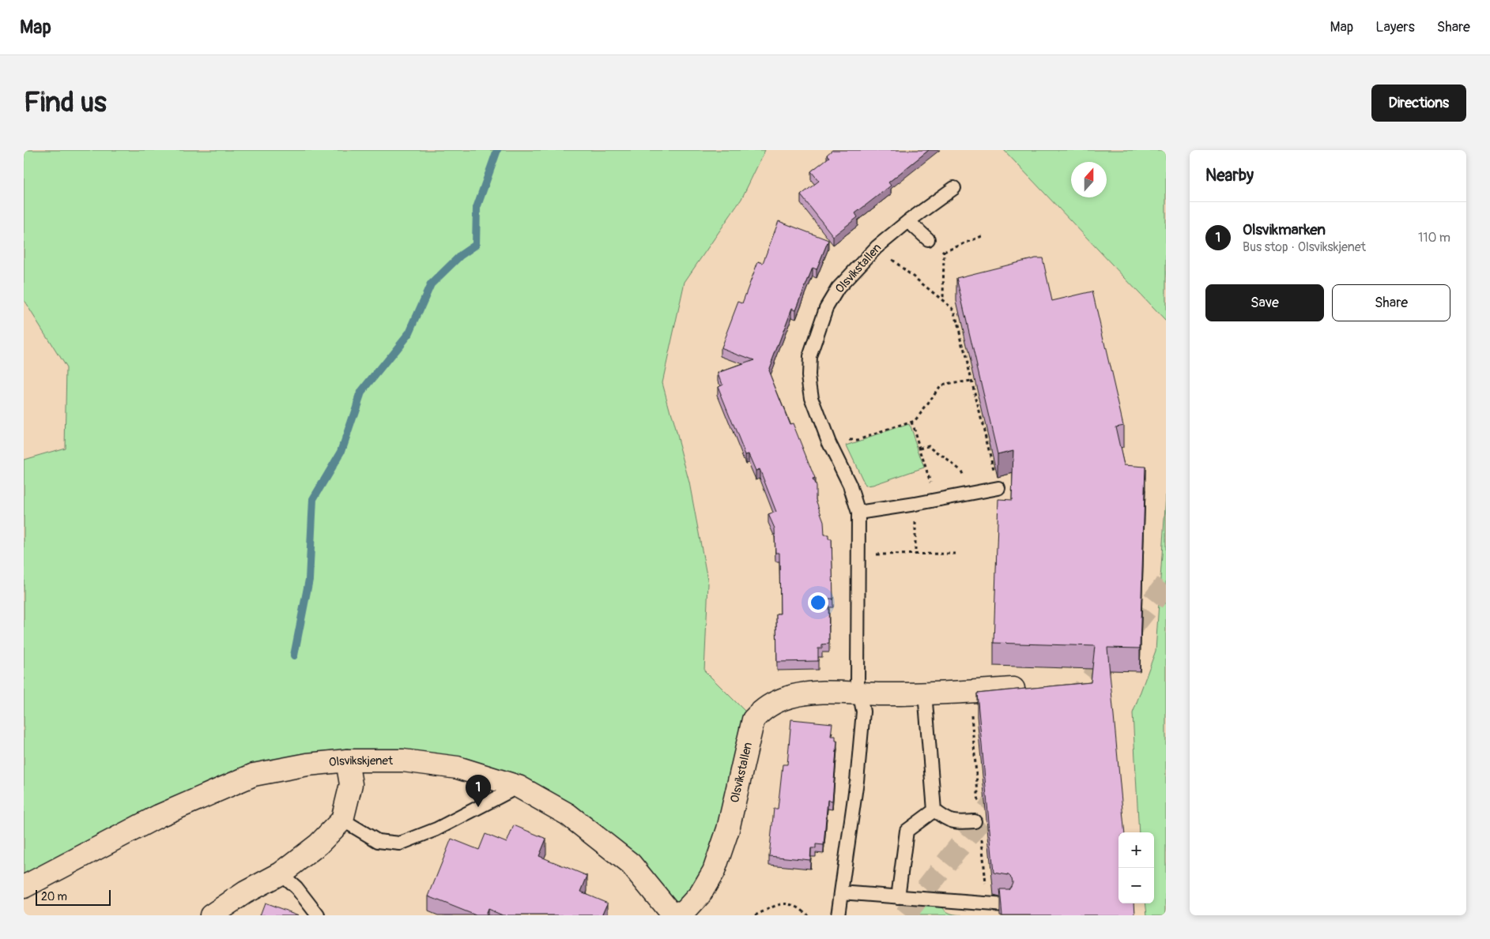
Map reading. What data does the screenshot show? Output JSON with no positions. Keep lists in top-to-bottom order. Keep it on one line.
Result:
{"streets":{"street":["Olsvikstallen","Olsvikskjenet"]},"crossings":[["Olsvikstallen","Olsvikskjenet"]],"scale_bar":"20 m","north":"top","page":{"header":"Map","nav":["Map","Layers","Share"],"buttons":["Directions",["Save","Share"]],"title":"Find us","heading":"Nearby","list":[{"mark":"1","name":"Olsvikmarken","note":"Bus stop · Olsvikskjenet","value":"110 m"}],"pins":"1","map_buttons":["+","−"],"scale":"20 m"}}
